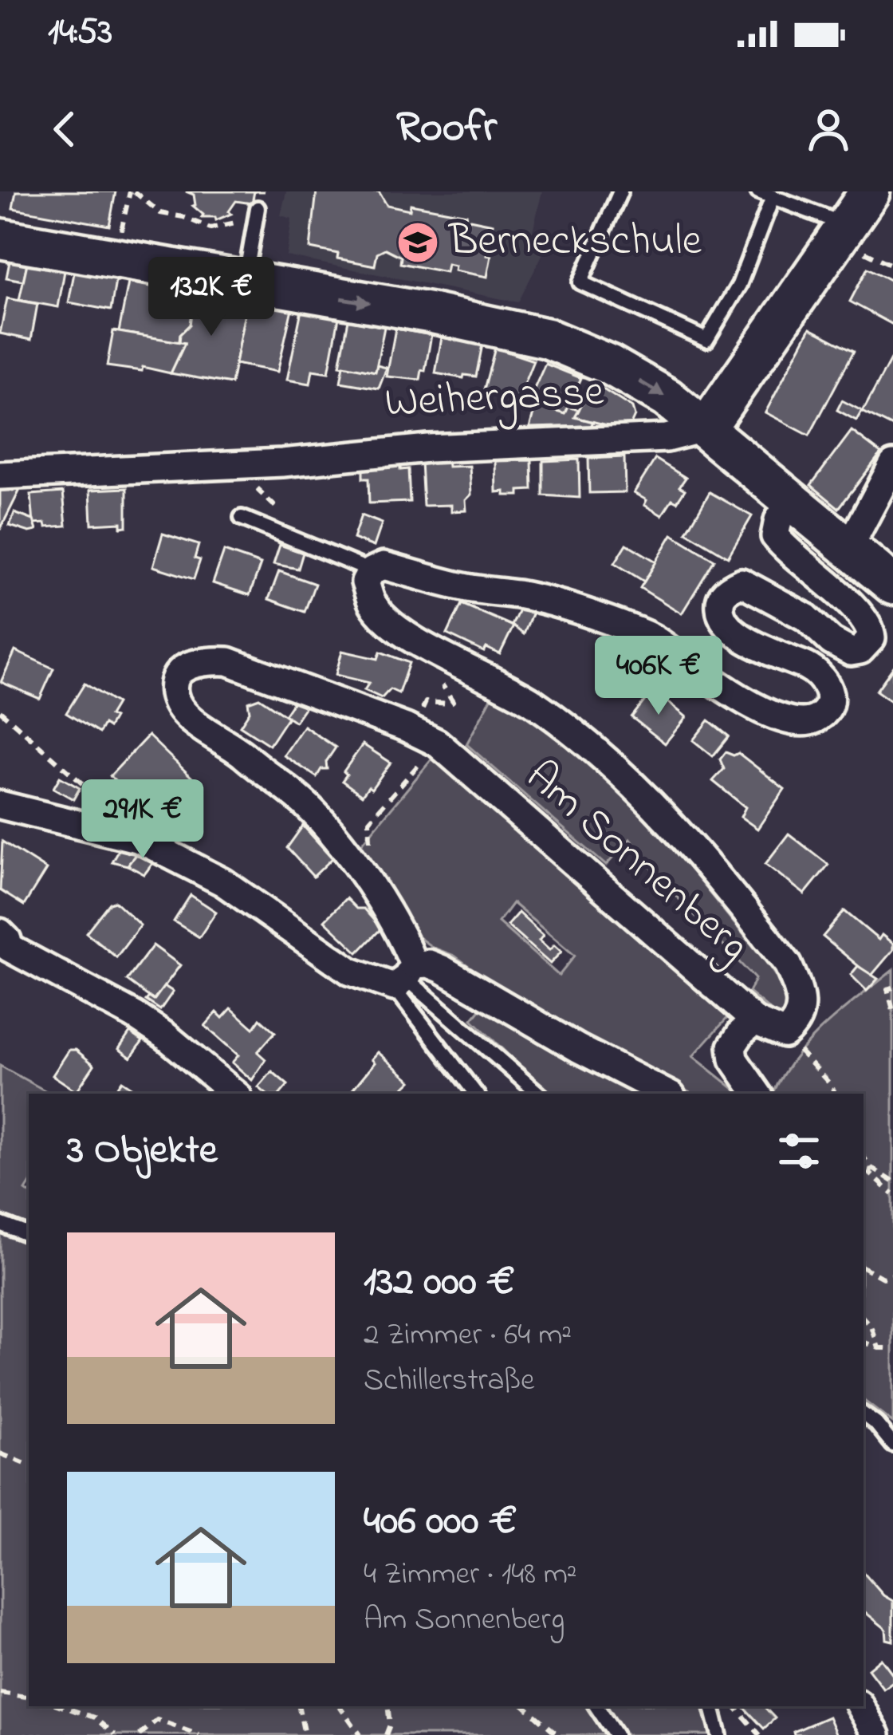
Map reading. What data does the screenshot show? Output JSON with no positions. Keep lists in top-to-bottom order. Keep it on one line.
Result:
{"streets":{"street":["Weihergasse","Am Sonnenberg"]},"places":{"school or university":["Berneckschule"]},"page":{"status":"14:53","header":"Roofr","price":["132K €","406K €","291K €"],"heading":"3 Objekte","list":[{"name":"132 000 €","note":"2 Zimmer · 64 m² · Schillerstraße"},{"name":"406 000 €","note":"4 Zimmer · 148 m² · Am Sonnenberg"}]}}
